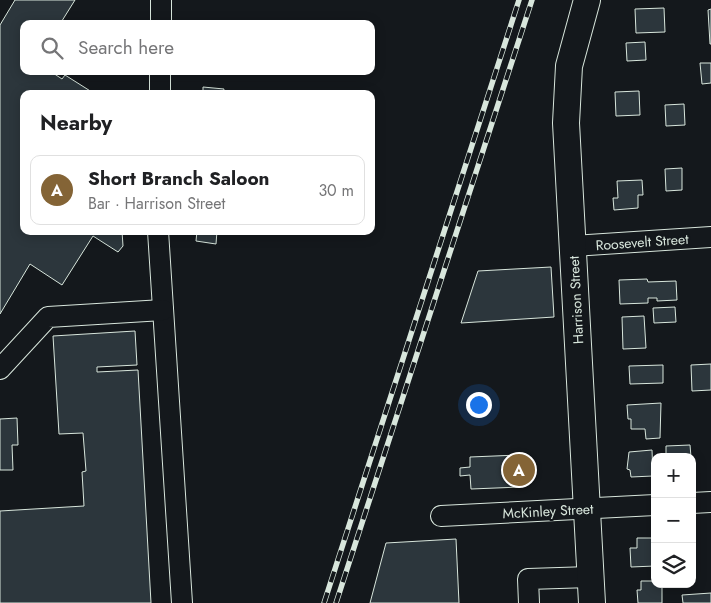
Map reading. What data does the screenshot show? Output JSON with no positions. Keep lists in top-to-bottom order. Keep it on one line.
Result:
{"streets":{"main road":["Harrison Street"],"street":["Roosevelt Street","McKinley Street"]},"crossings":[["Roosevelt Street","Harrison Street"],["Harrison Street","McKinley Street"]],"page":{"search":"Search here","heading":"Nearby","list":[{"mark":"A","name":"Short Branch Saloon","note":"Bar · Harrison Street","value":"30 m"}],"pins":"A","map_buttons":["+","−"]}}
